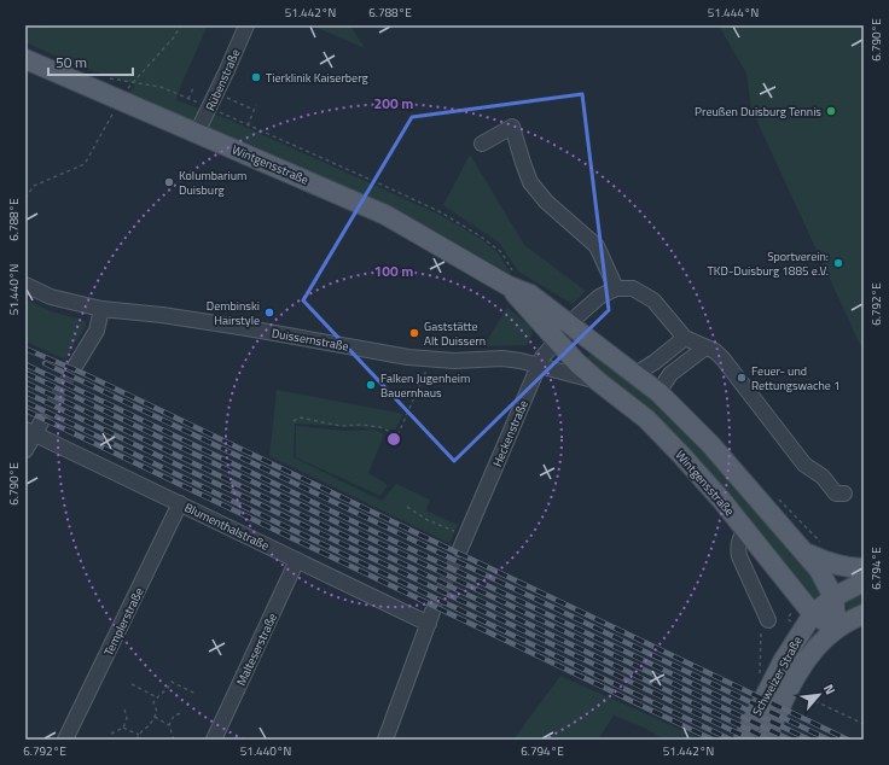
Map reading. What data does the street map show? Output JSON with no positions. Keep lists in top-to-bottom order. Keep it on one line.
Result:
{"streets":{"main road":["Wintgensstraße","Schweizer Straße"],"street":["Rübenstraße","Duissernstraße","Heckenstraße","Blumenthalstraße","Templerstraße","Malteserstraße"]},"crossings":[["Rübenstraße","Wintgensstraße"],["Wintgensstraße","Duissernstraße"],["Wintgensstraße","Heckenstraße"],["Wintgensstraße","Schweizer Straße"],["Duissernstraße","Heckenstraße"],["Blumenthalstraße","Templerstraße"],["Blumenthalstraße","Malteserstraße"]],"places":["Tierklinik Kaiserberg","Preußen Duisburg Tennis","Kolumbarium Duisburg","Sportverein: TKD-Duisburg 1885 e.V.","Dembinski Hairstyle","Gaststätte Alt Duissern","Feuer- und Rettungswache 1","Falken Jugenheim Bauernhaus"],"scale_bar":"50 m","north":"top right","coordinates":["51.442°N","6.788°E","51.444°N","6.790°E","51.440°N","6.792°E","6.794°E"],"rings":["200 m","100 m"]}
